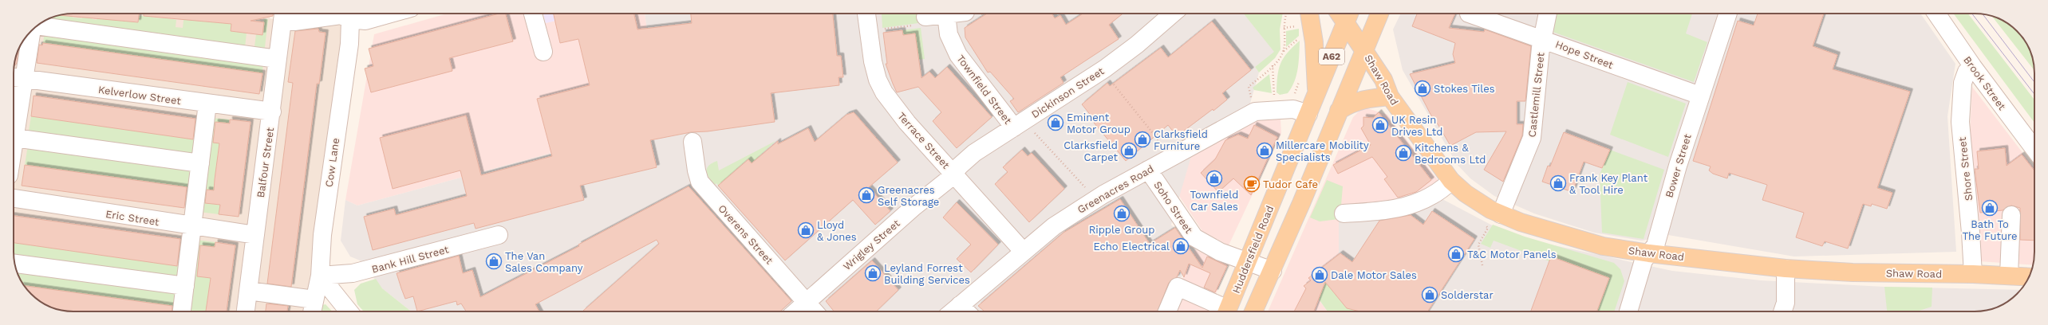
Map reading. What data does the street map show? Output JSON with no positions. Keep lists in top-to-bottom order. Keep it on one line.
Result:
{"streets":{"main road":["A62","Shaw Road","Huddersfield Road"],"street":["Hope Street","Brook Street","Townfield Street","Dickinson Street","Kelverlow Street","Castlemill Street","Terrace Street","Balfour Street","Cow Lane","Bower Street","Shore Street","Greenacres Road","Soho Street","Eric Street","Overens Street","Wrigley Street","Bank Hill Street"]},"crossings":[["Hope Street","Castlemill Street"],["Hope Street","Bower Street"],["A62","Shaw Road"],["A62","Soho Street"],["Shaw Road","Castlemill Street"],["Shaw Road","Bower Street"],["Shaw Road","Shore Street"],["Shaw Road","Huddersfield Road"],["Brook Street","Shore Street"],["Townfield Street","Dickinson Street"],["Dickinson Street","Terrace Street"],["Dickinson Street","Wrigley Street"],["Kelverlow Street","Balfour Street"],["Terrace Street","Greenacres Road"],["Terrace Street","Wrigley Street"],["Balfour Street","Eric Street"],["Cow Lane","Bank Hill Street"],["Greenacres Road","Soho Street"],["Greenacres Road","Huddersfield Road"],["Soho Street","Huddersfield Road"],["Overens Street","Wrigley Street"]],"places":{"shop":["Stokes Tiles","Eminent Motor Group","UK Resin Drives Ltd","Clarksfield Furniture","Clarksfield Carpet","Millercare Mobility Specialists","Kitchens & Bedrooms Ltd","Townfield Car Sales","Frank Key Plant & Tool Hire","Greenacres Self Storage","Bath To The Future","Ripple Group","Lloyd & Jones","Echo Electrical","T&C Motor Panels","The Van Sales Company","Leyland Forrest Building Services","Dale Motor Sales","Solderstar"],"cafe":["Tudor Cafe"]}}
